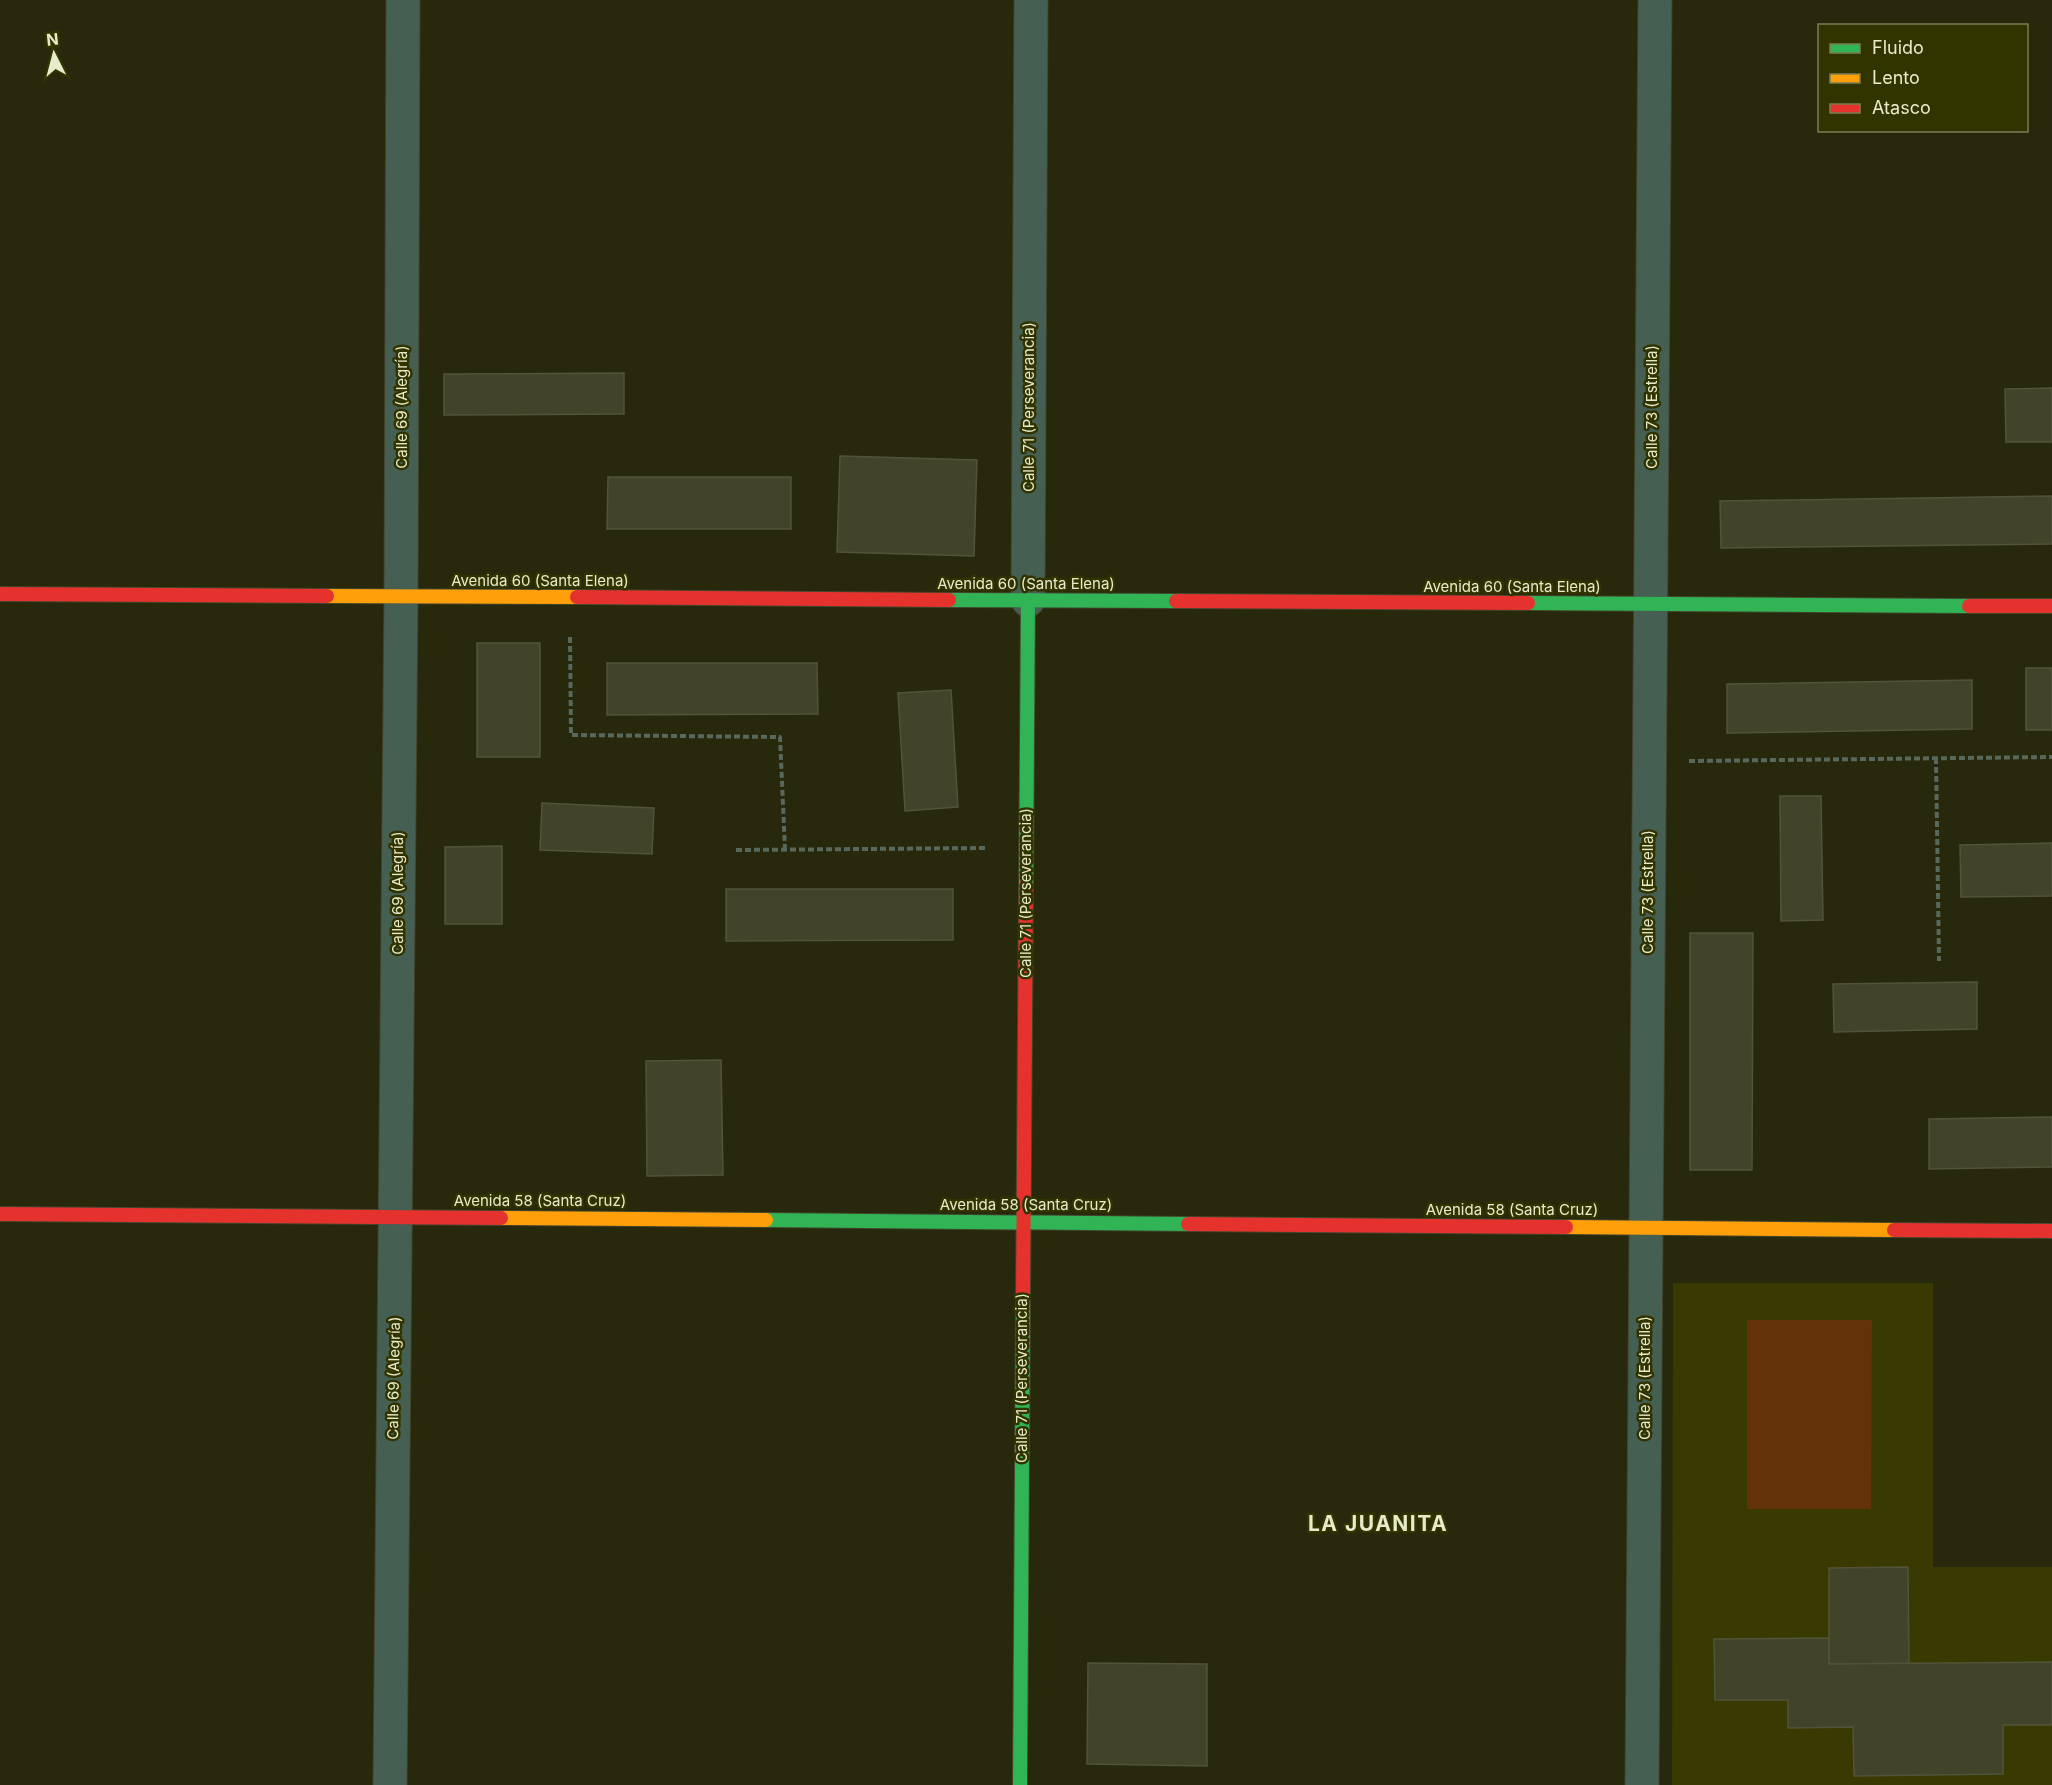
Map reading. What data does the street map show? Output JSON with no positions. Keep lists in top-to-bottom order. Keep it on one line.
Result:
{"streets":{"street":["Calle 69 (Alegría)","Calle 71 (Perseverancia)","Calle 73 (Estrella)","Avenida 60 (Santa Elena)","Avenida 58 (Santa Cruz)"]},"crossings":[["Calle 69 (Alegría)","Avenida 60 (Santa Elena)"],["Calle 69 (Alegría)","Avenida 58 (Santa Cruz)"],["Calle 71 (Perseverancia)","Avenida 60 (Santa Elena)"],["Calle 71 (Perseverancia)","Avenida 58 (Santa Cruz)"],["Calle 73 (Estrella)","Avenida 60 (Santa Elena)"],["Calle 73 (Estrella)","Avenida 58 (Santa Cruz)"]],"districts":["LA JUANITA"],"legend":["Fluido","Lento","Atasco"],"north":"top"}
